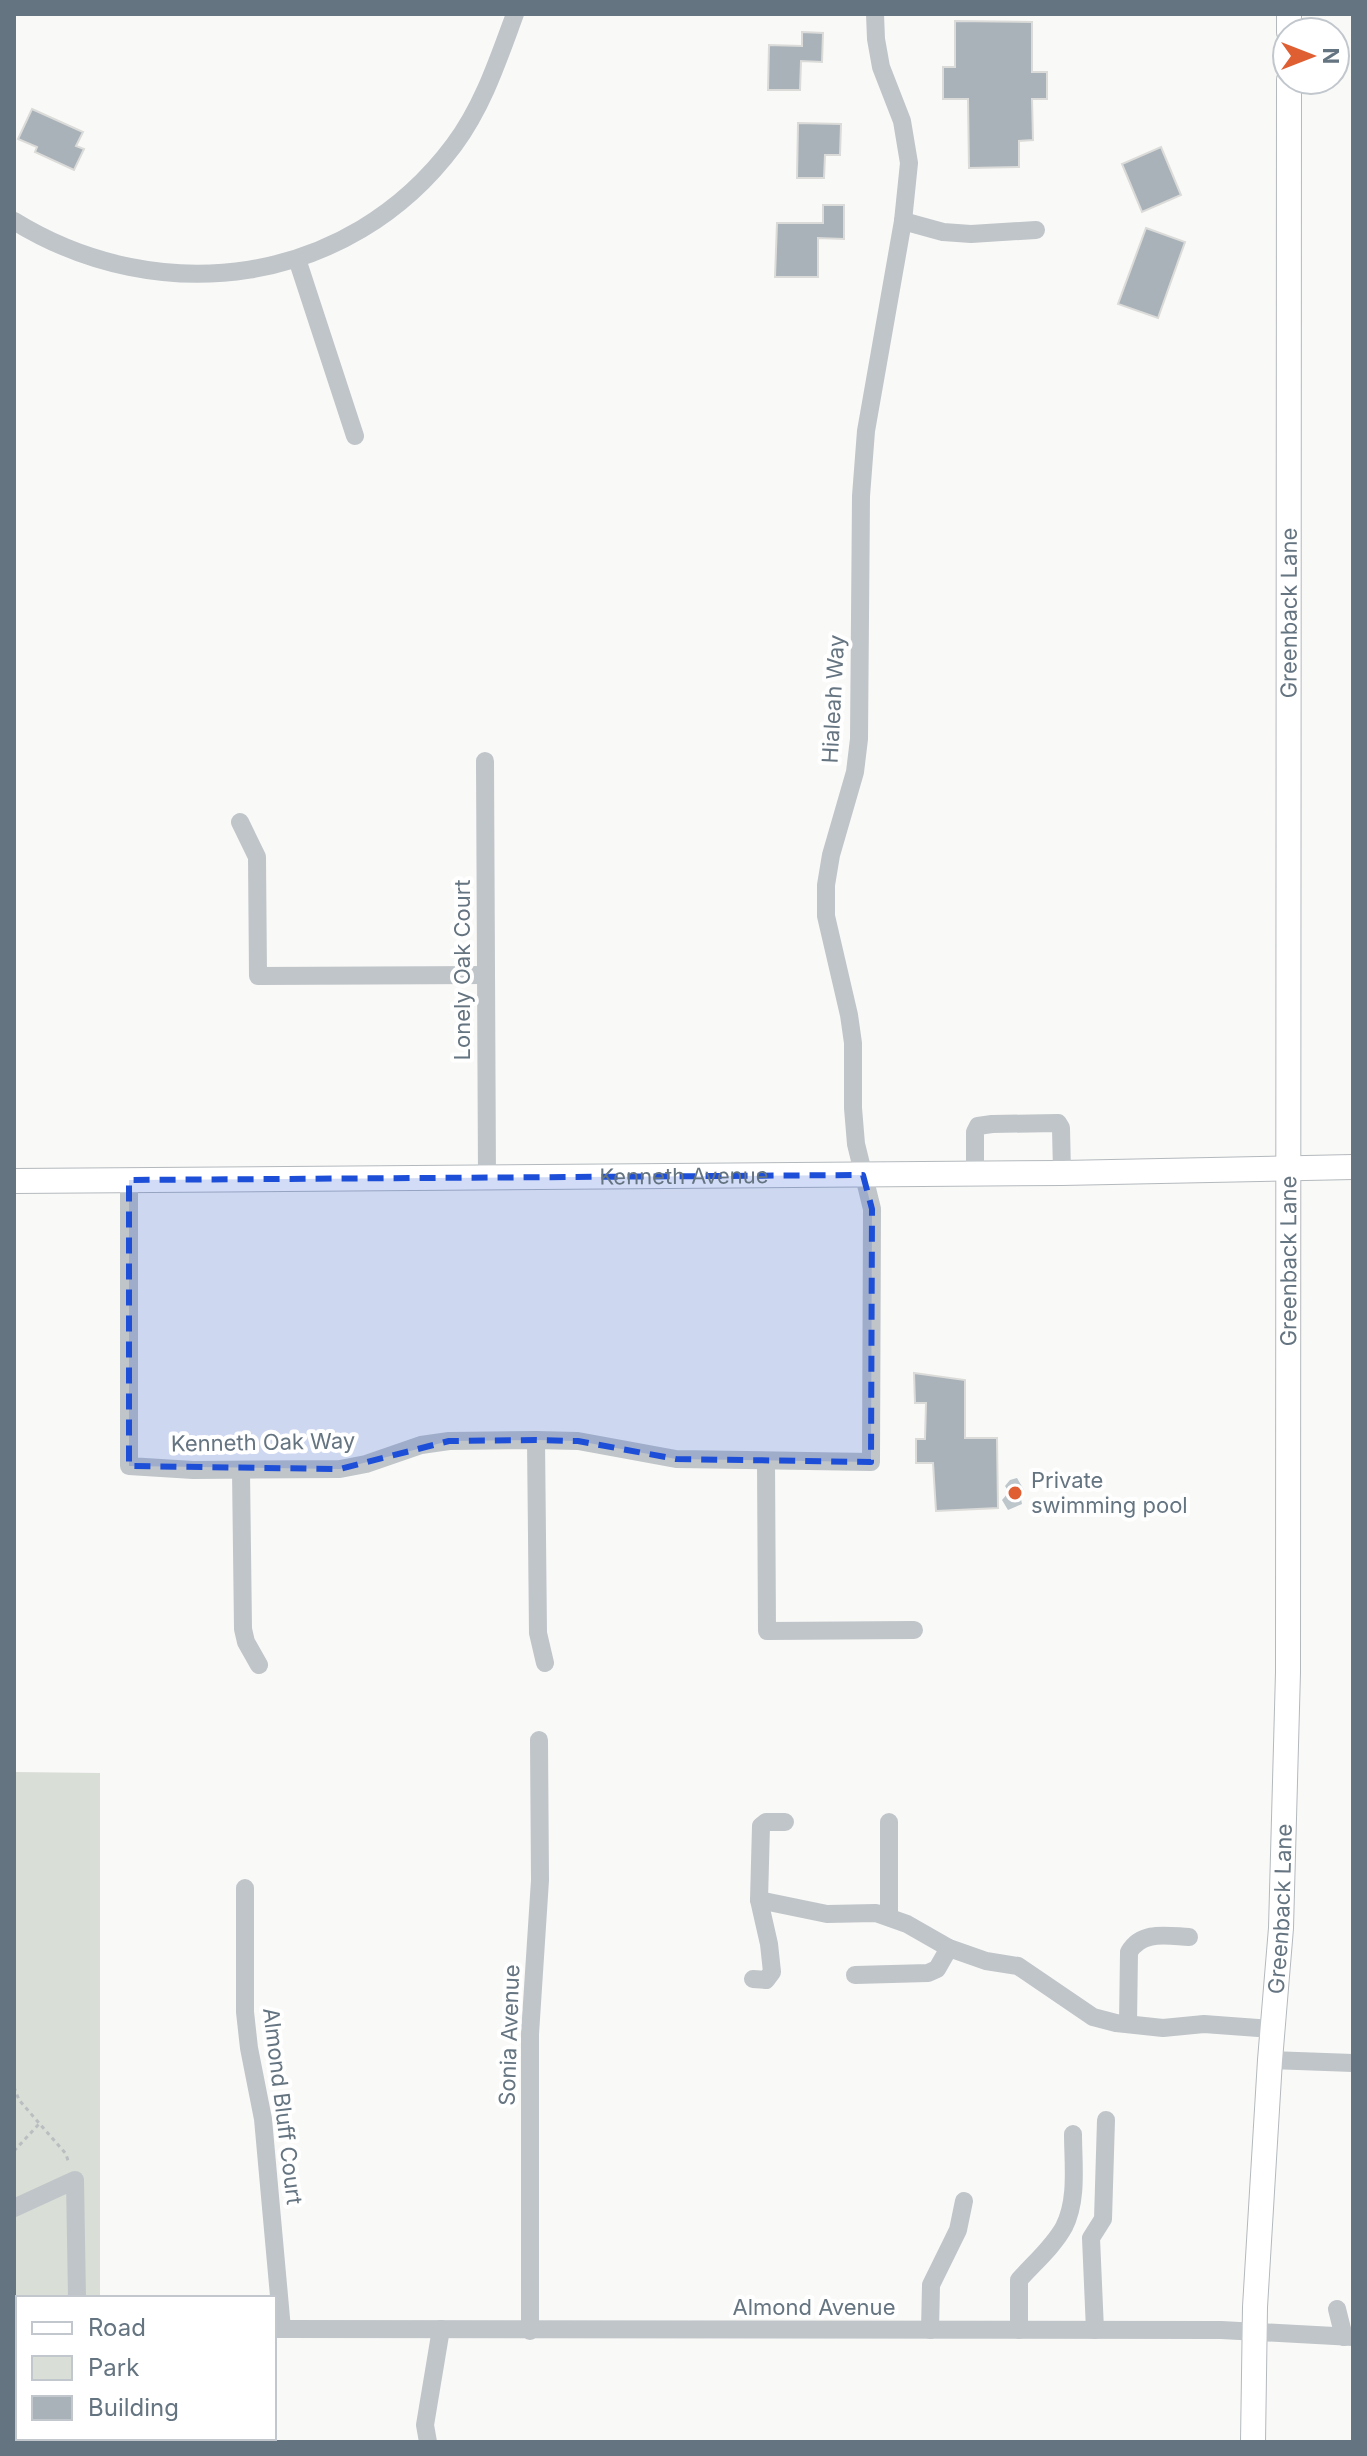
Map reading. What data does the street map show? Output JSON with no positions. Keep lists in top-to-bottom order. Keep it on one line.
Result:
{"streets":{"main road":["Greenback Lane","Kenneth Avenue"],"street":["Hialeah Way","Lonely Oak Court","Kenneth Oak Way","Sonia Avenue","Almond Bluff Court","Almond Avenue"]},"crossings":[["Greenback Lane","Kenneth Avenue"],["Greenback Lane","Almond Avenue"],["Hialeah Way","Kenneth Avenue"],["Hialeah Way","Kenneth Oak Way"],["Lonely Oak Court","Kenneth Avenue"],["Kenneth Avenue","Kenneth Oak Way"],["Sonia Avenue","Almond Avenue"],["Almond Bluff Court","Almond Avenue"]],"places":["Private swimming pool"],"legend":["Road","Park","Building"],"north":"right"}
